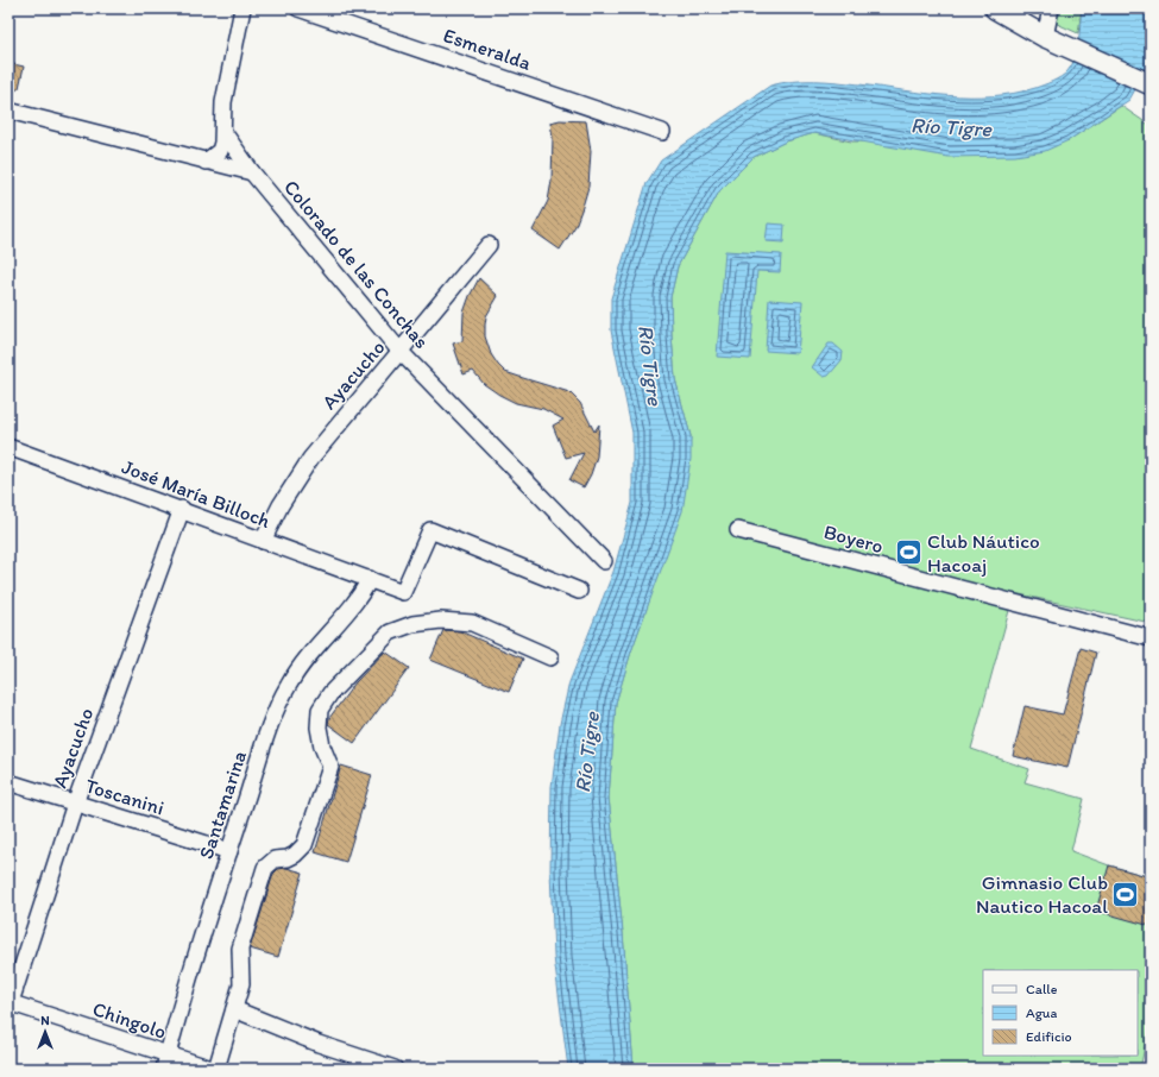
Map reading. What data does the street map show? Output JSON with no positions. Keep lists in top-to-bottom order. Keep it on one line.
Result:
{"streets":{"street":["Esmeralda","Colorado de las Conchas","Ayacucho","José María Billoch","Boyero","Toscanini","Santamarina","Chingolo"]},"crossings":[["Colorado de las Conchas","Ayacucho"],["Ayacucho","José María Billoch"],["Ayacucho","Toscanini"],["Ayacucho","Chingolo"],["José María Billoch","Santamarina"],["Toscanini","Santamarina"],["Santamarina","Chingolo"]],"water":["Río Tigre"],"places":{"sports":["Club Náutico Hacoaj","Gimnasio Club Nautico Hacoal"]},"legend":["Calle","Agua","Edificio"],"north":"top"}
